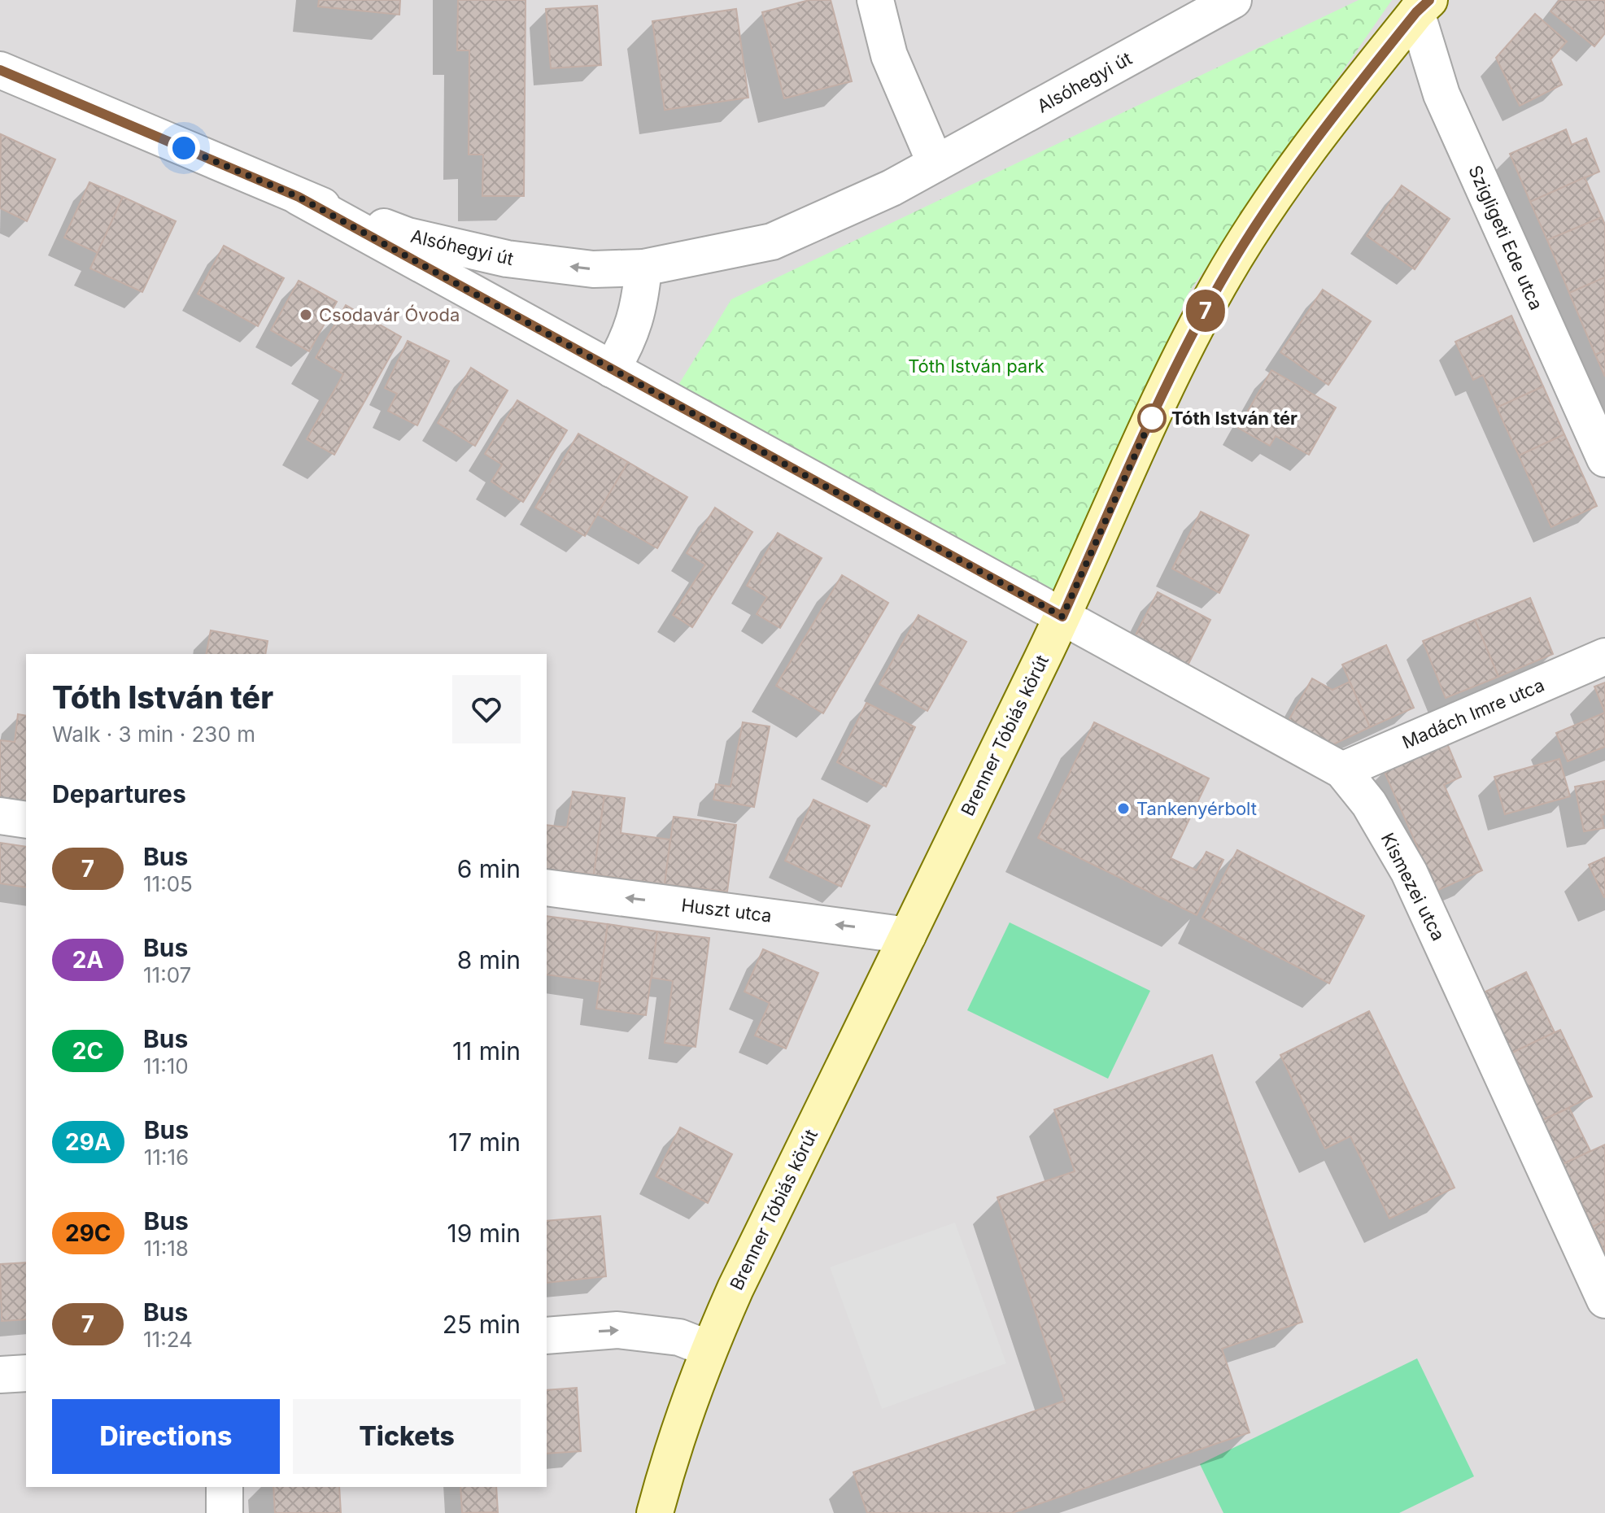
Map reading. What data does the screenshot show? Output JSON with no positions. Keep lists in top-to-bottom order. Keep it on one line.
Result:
{"streets":{"street":["Alsóhegyi út","Szigligeti Ede utca","Madách Imre utca","Brenner Tóbiás körút","Kismezei utca","Huszt utca"]},"crossings":[["Alsóhegyi út","Kismezei utca"],["Szigligeti Ede utca","Brenner Tóbiás körút"],["Madách Imre utca","Kismezei utca"],["Brenner Tóbiás körút","Kismezei utca"],["Brenner Tóbiás körút","Huszt utca"]],"one_way":["Huszt utca"],"parks":["Tóth István park"],"places":["Csodavár Óvoda","Tóth István tér","Tankenyérbolt"],"lines":["bus line 7"],"page":{"on_map":"7","heading":[["Tóth István tér","Walk · 3 min · 230 m"],"Departures"],"list":[{"mark":"7","name":"Bus","note":"11:05","value":"6 min"},{"mark":"2A","name":"Bus","note":"11:07","value":"8 min"},{"mark":"2C","name":"Bus","note":"11:10","value":"11 min"},{"mark":"29A","name":"Bus","note":"11:16","value":"17 min"},{"mark":"29C","name":"Bus","note":"11:18","value":"19 min"},{"mark":"7","name":"Bus","note":"11:24","value":"25 min"}],"buttons":["Directions","Tickets"]}}
